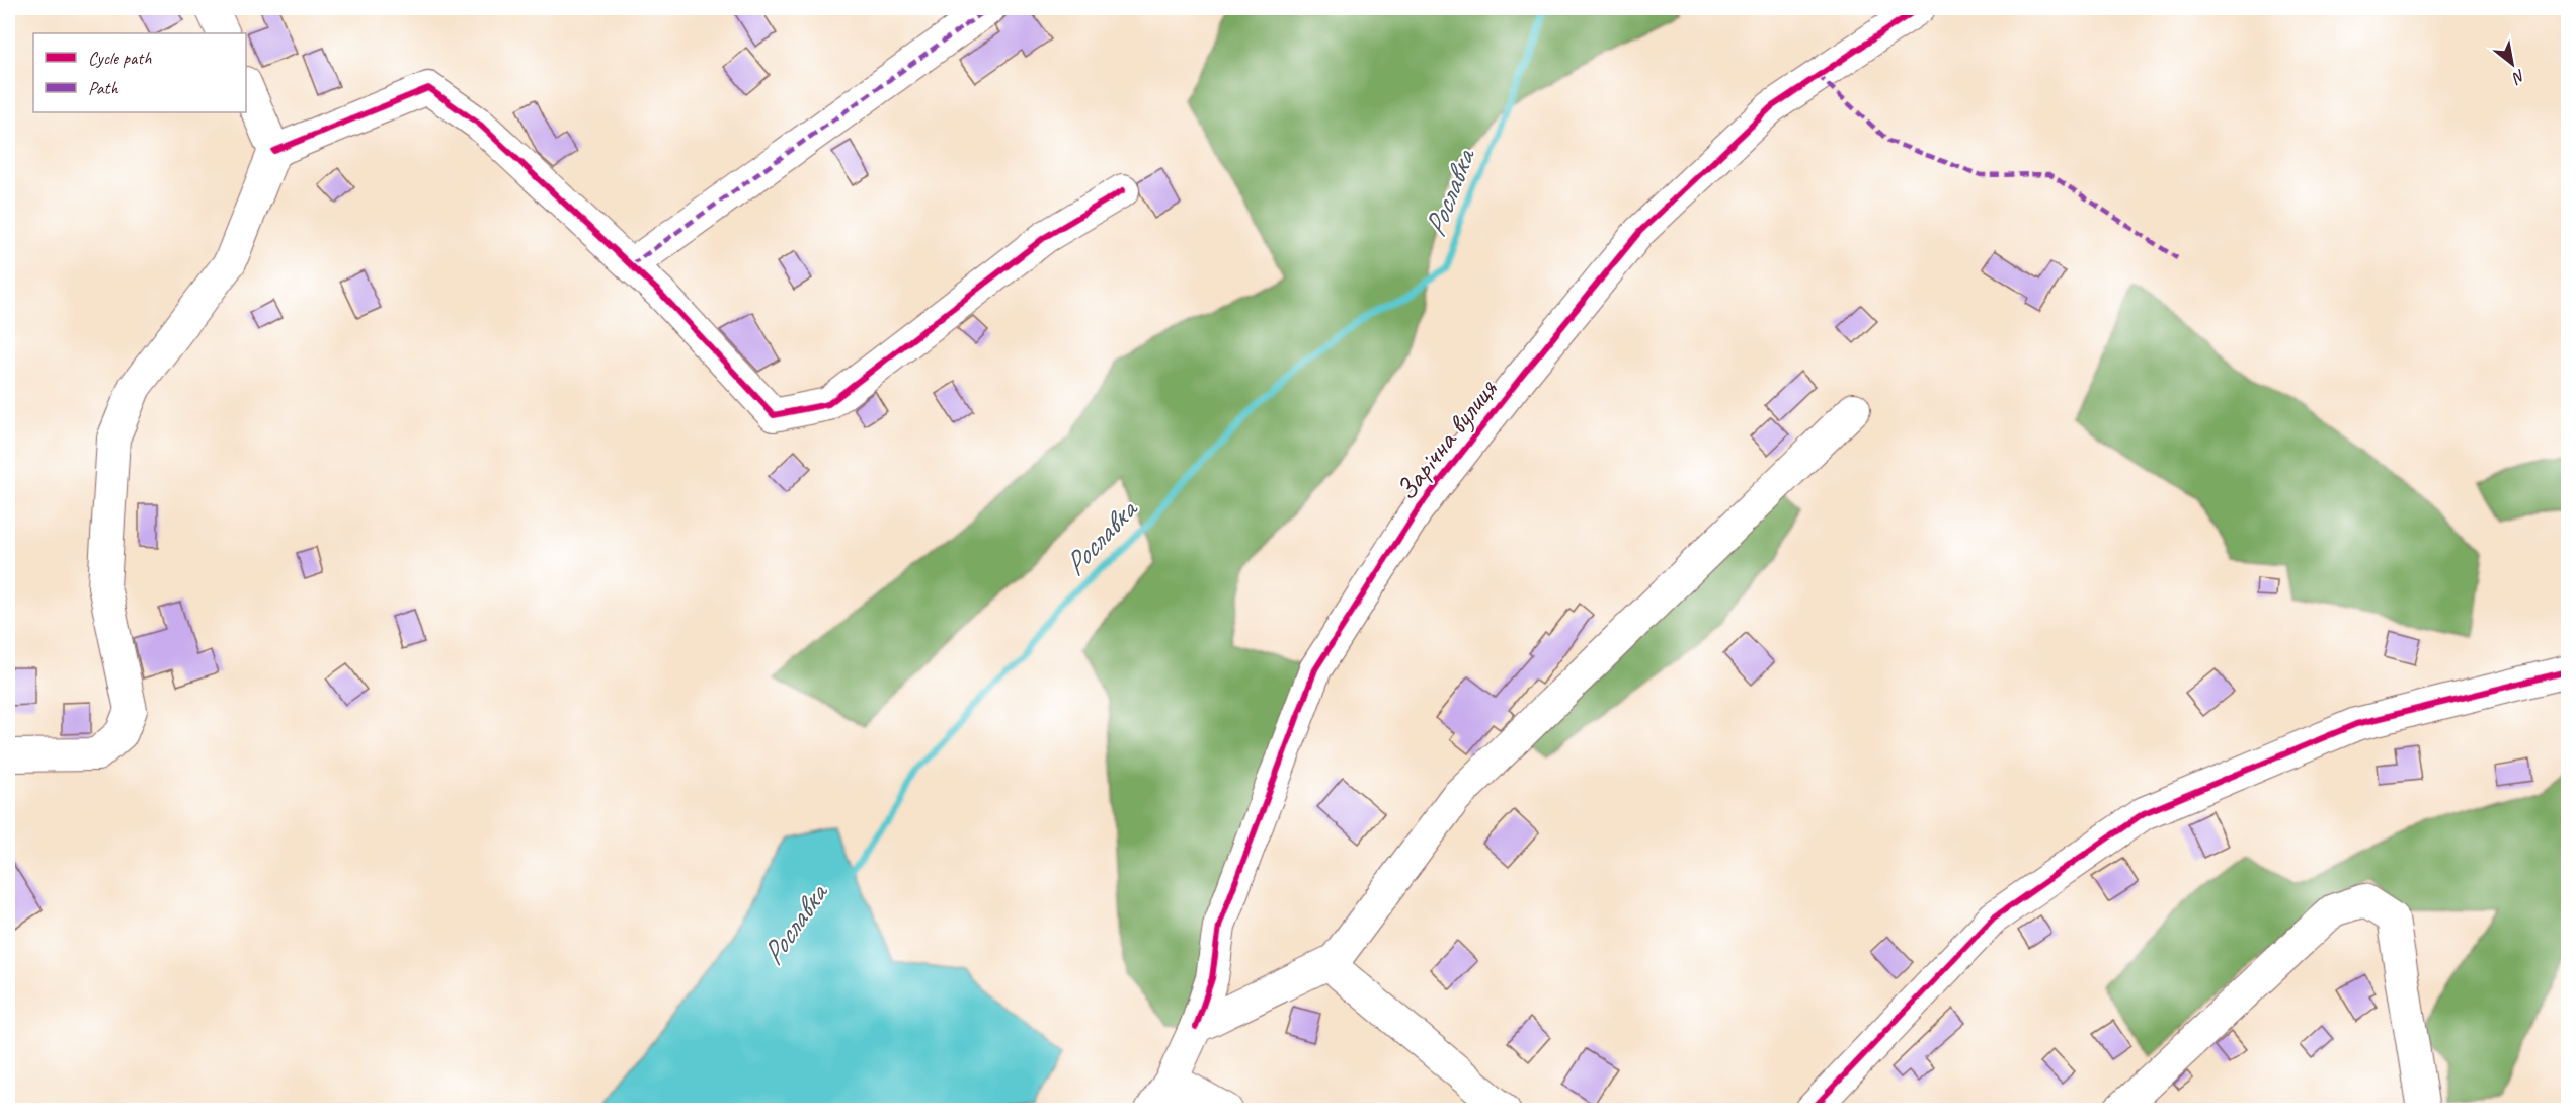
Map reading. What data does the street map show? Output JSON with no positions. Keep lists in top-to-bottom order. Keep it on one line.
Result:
{"streets":{"street":["Зарічна вулиця"]},"water":["Рославка"],"legend":["Cycle path","Path"],"north":"bottom right"}
